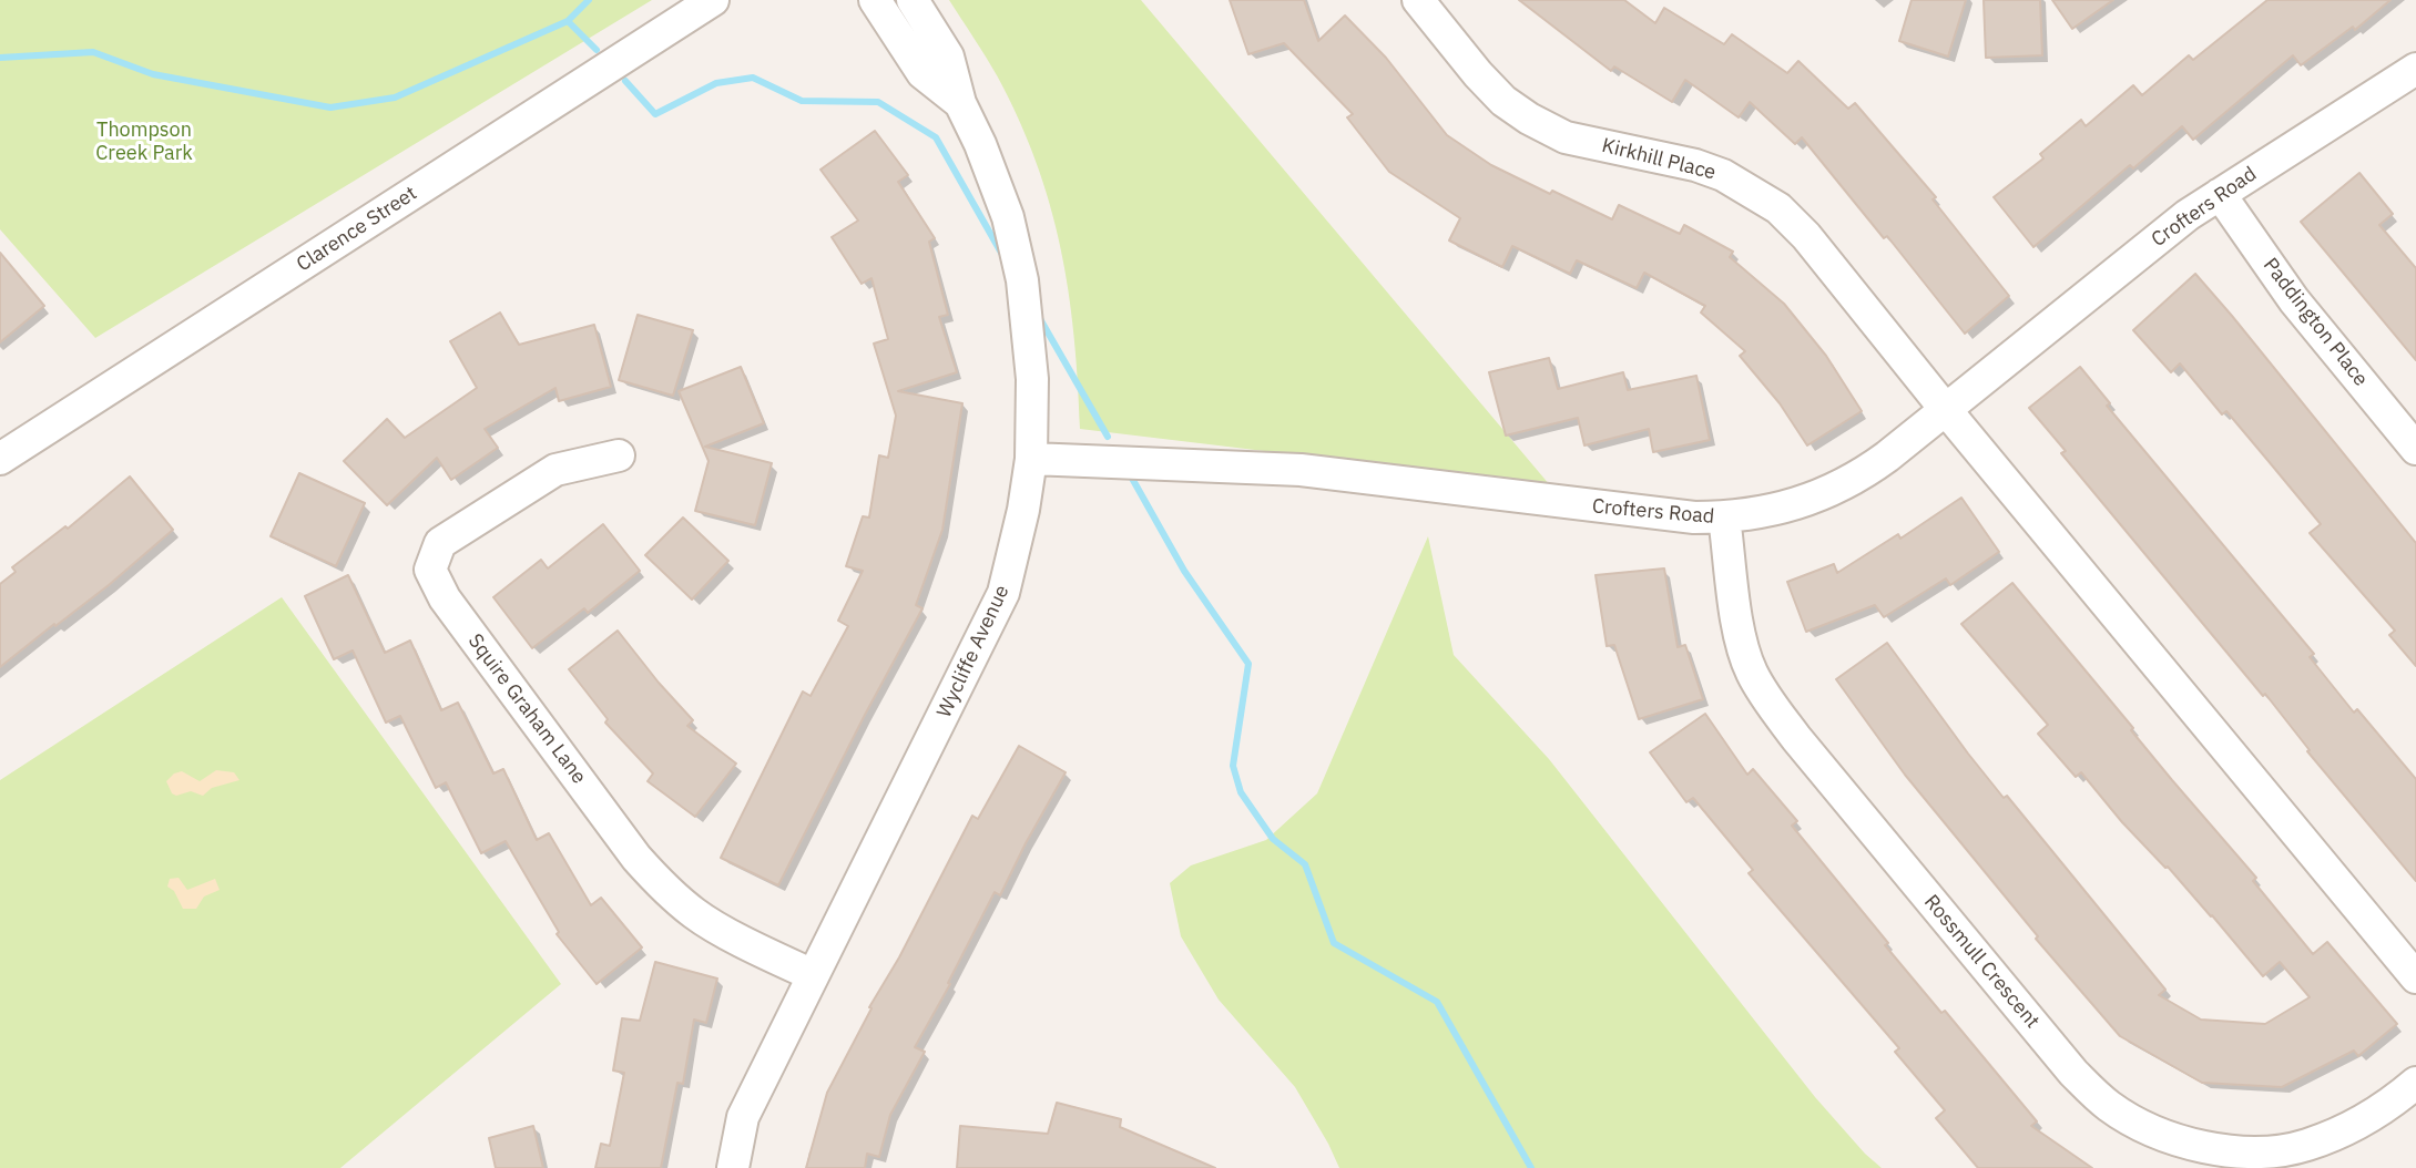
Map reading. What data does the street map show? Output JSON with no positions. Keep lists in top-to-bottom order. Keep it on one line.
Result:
{"streets":{"street":["Kirkhill Place","Crofters Road","Clarence Street","Paddington Place","Wycliffe Avenue","Squire Graham Lane","Rossmull Crescent"]},"crossings":[["Kirkhill Place","Crofters Road"],["Crofters Road","Paddington Place"],["Crofters Road","Wycliffe Avenue"],["Crofters Road","Rossmull Crescent"],["Wycliffe Avenue","Squire Graham Lane"]],"parks":["Thompson Creek Park"]}
